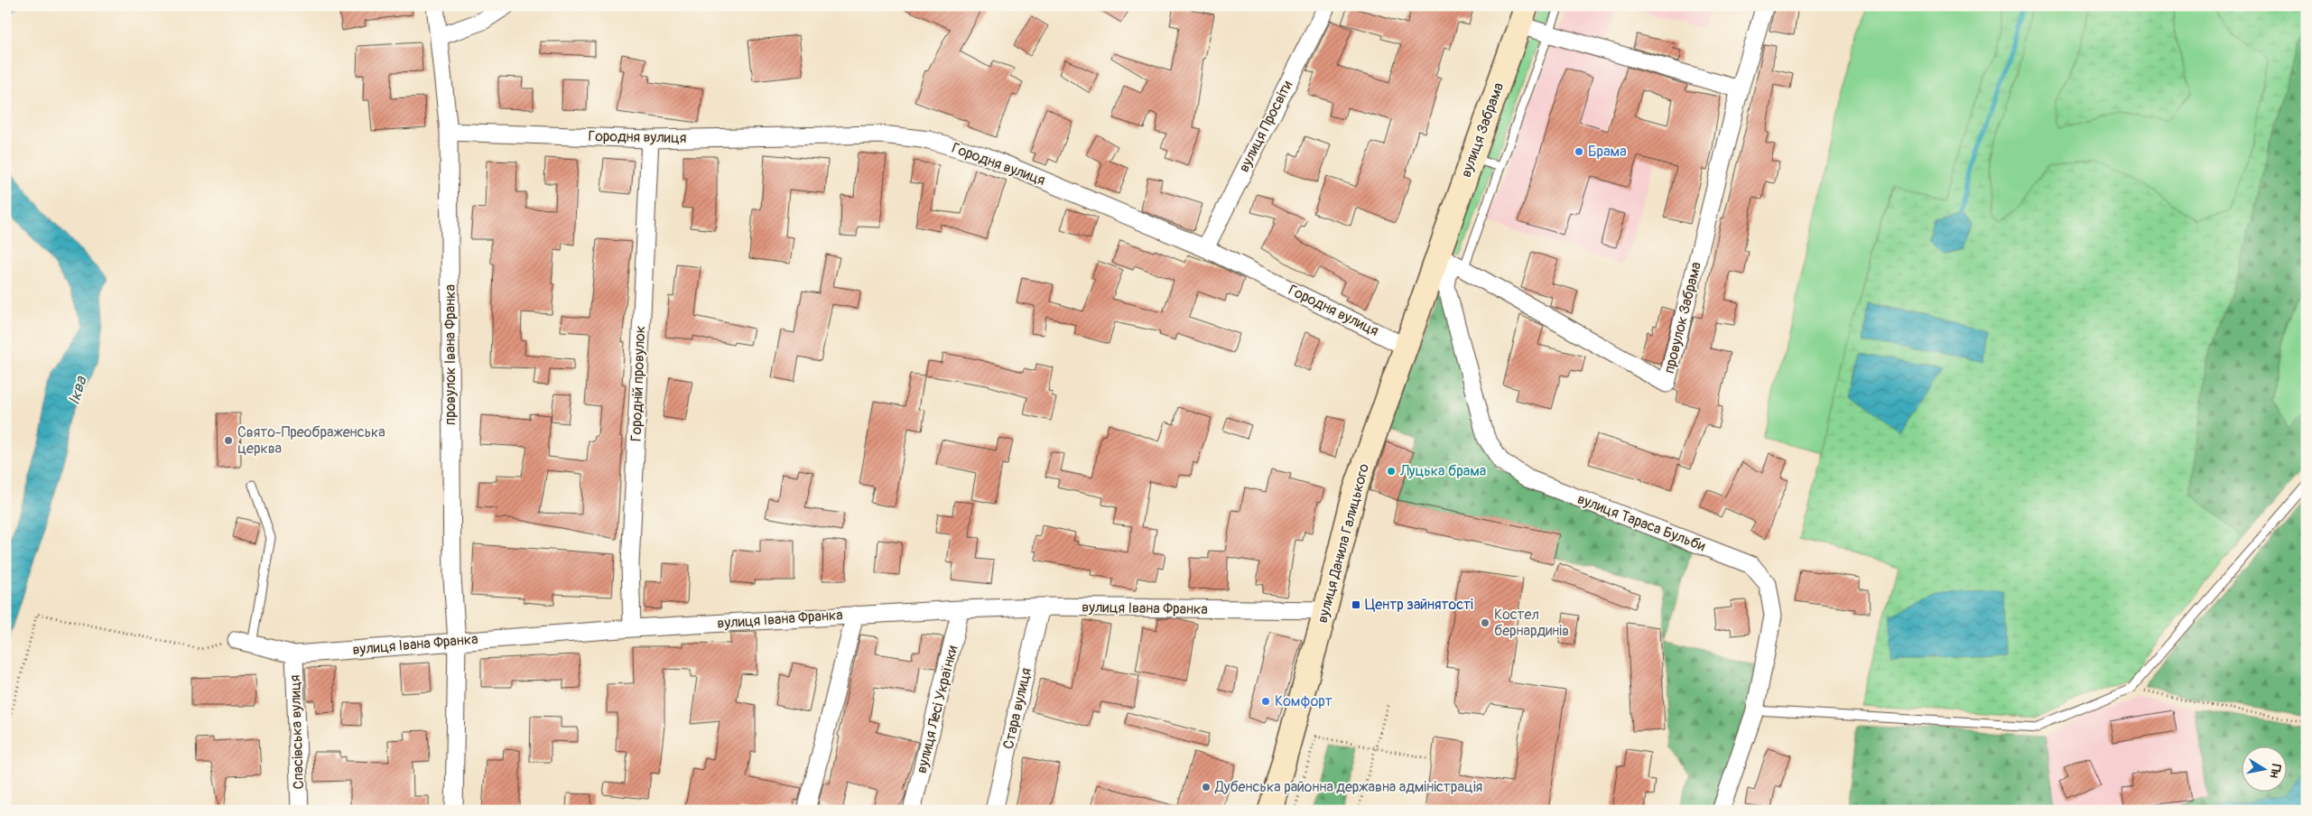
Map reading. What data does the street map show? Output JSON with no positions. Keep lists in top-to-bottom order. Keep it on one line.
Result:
{"streets":{"main road":["вулиця Забрама","вулиця Данила Галицького"],"street":["вулиця Просвіти","Городня вулиця","провулок Забрама","провулок Івана Франка","Городній провулок","вулиця Тараса Бульби","вулиця Івана Франка","Стара вулиця","вулиця Лесі Українки","Спасівська вулиця"]},"crossings":[["вулиця Просвіти","Городня вулиця"],["вулиця Забрама","провулок Забрама"],["вулиця Забрама","вулиця Тараса Бульби"],["вулиця Забрама","вулиця Данила Галицького"],["Городня вулиця","провулок Івана Франка"],["Городня вулиця","Городній провулок"],["Городня вулиця","вулиця Данила Галицького"],["провулок Забрама","вулиця Тараса Бульби"],["провулок Забрама","вулиця Данила Галицького"],["провулок Івана Франка","вулиця Івана Франка"],["Городній провулок","вулиця Івана Франка"],["вулиця Тараса Бульби","вулиця Данила Галицького"],["вулиця Данила Галицького","вулиця Івана Франка"],["вулиця Івана Франка","Стара вулиця"],["вулиця Івана Франка","вулиця Лесі Українки"],["вулиця Івана Франка","Спасівська вулиця"]],"water":["Іква"],"places":{"other":["Брама","Свято-Преображенська церква","Луцька брама","Костел бернардинів","Комфорт","Дубенська районна державна адміністрація"],"transit":["Центр зайнятості"]},"north":"right"}
